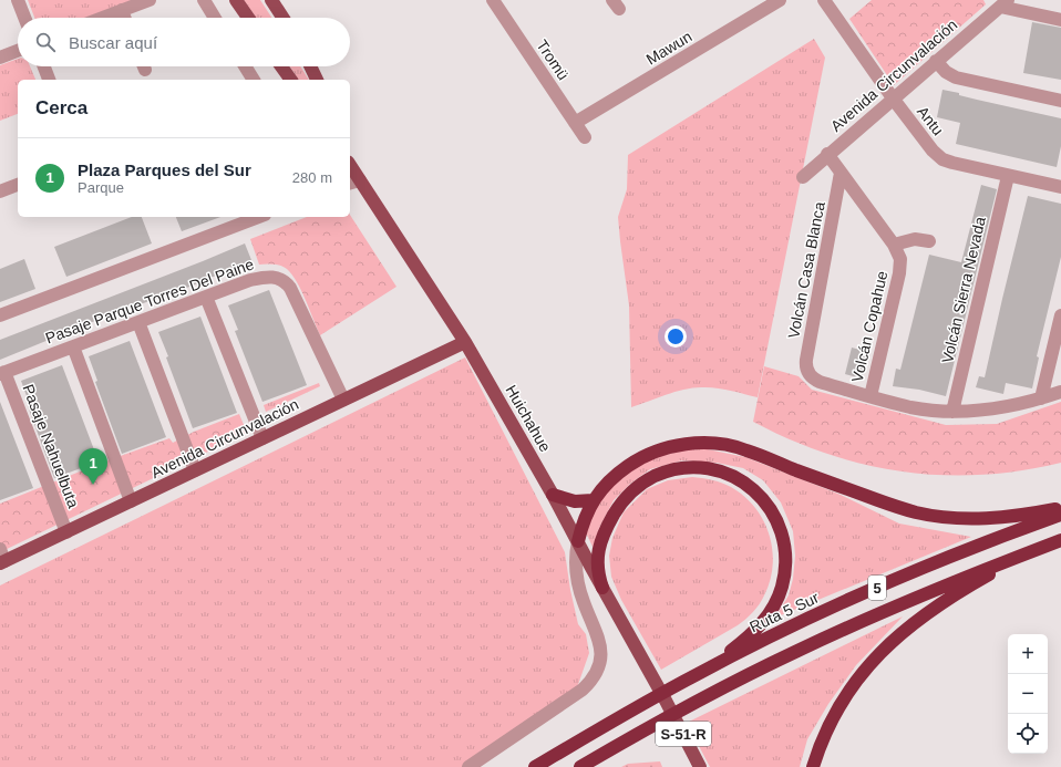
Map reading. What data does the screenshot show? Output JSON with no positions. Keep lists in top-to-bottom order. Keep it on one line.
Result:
{"streets":{"highway":["5","Ruta 5 Sur"],"main road":["Avenida Circunvalación","Huichahue","S-51-R"],"street":["Mawun","Tromü","Antu","Volcán Casa Blanca","Volcán Sierra Nevada","Pasaje Parque Torres Del Paine","Volcán Copahue","Pasaje Nahuelbuta"]},"crossings":[["Mawun","Tromü"],["Avenida Circunvalación","Antu"],["Avenida Circunvalación","Pasaje Parque Torres Del Paine"],["Avenida Circunvalación","Volcán Copahue"],["Avenida Circunvalación","Huichahue"],["Avenida Circunvalación","Pasaje Nahuelbuta"],["Antu","Volcán Sierra Nevada"],["Volcán Casa Blanca","Volcán Copahue"],["Pasaje Parque Torres Del Paine","Pasaje Nahuelbuta"]],"page":{"search":"Buscar aquí","heading":"Cerca","list":[{"mark":"1","name":"Plaza Parques del Sur","note":"Parque","value":"280 m"}],"pins":"1","map_buttons":["+","−"]}}
